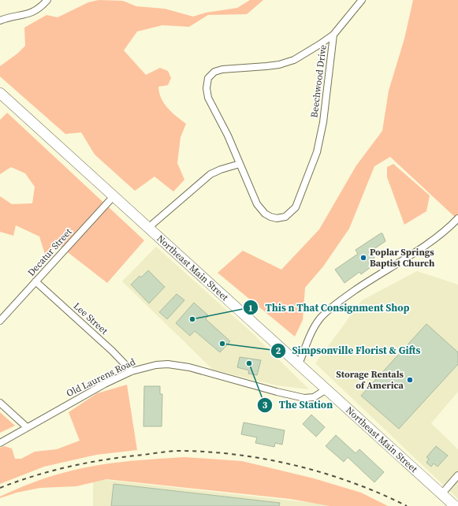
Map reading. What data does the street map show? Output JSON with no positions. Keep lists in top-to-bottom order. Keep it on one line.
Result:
{"streets":{"main road":["Northeast Main Street"],"street":["Beechwood Drive","Decatur Street","Lee Street","Old Laurens Road"]},"crossings":[["Decatur Street","Northeast Main Street"],["Decatur Street","Lee Street"],["Northeast Main Street","Old Laurens Road"],["Lee Street","Old Laurens Road"]],"places":["Poplar Springs Baptist Church","This n That Consignment Shop","Simpsonville Florist & Gifts","The Station","Storage Rentals of America"]}
